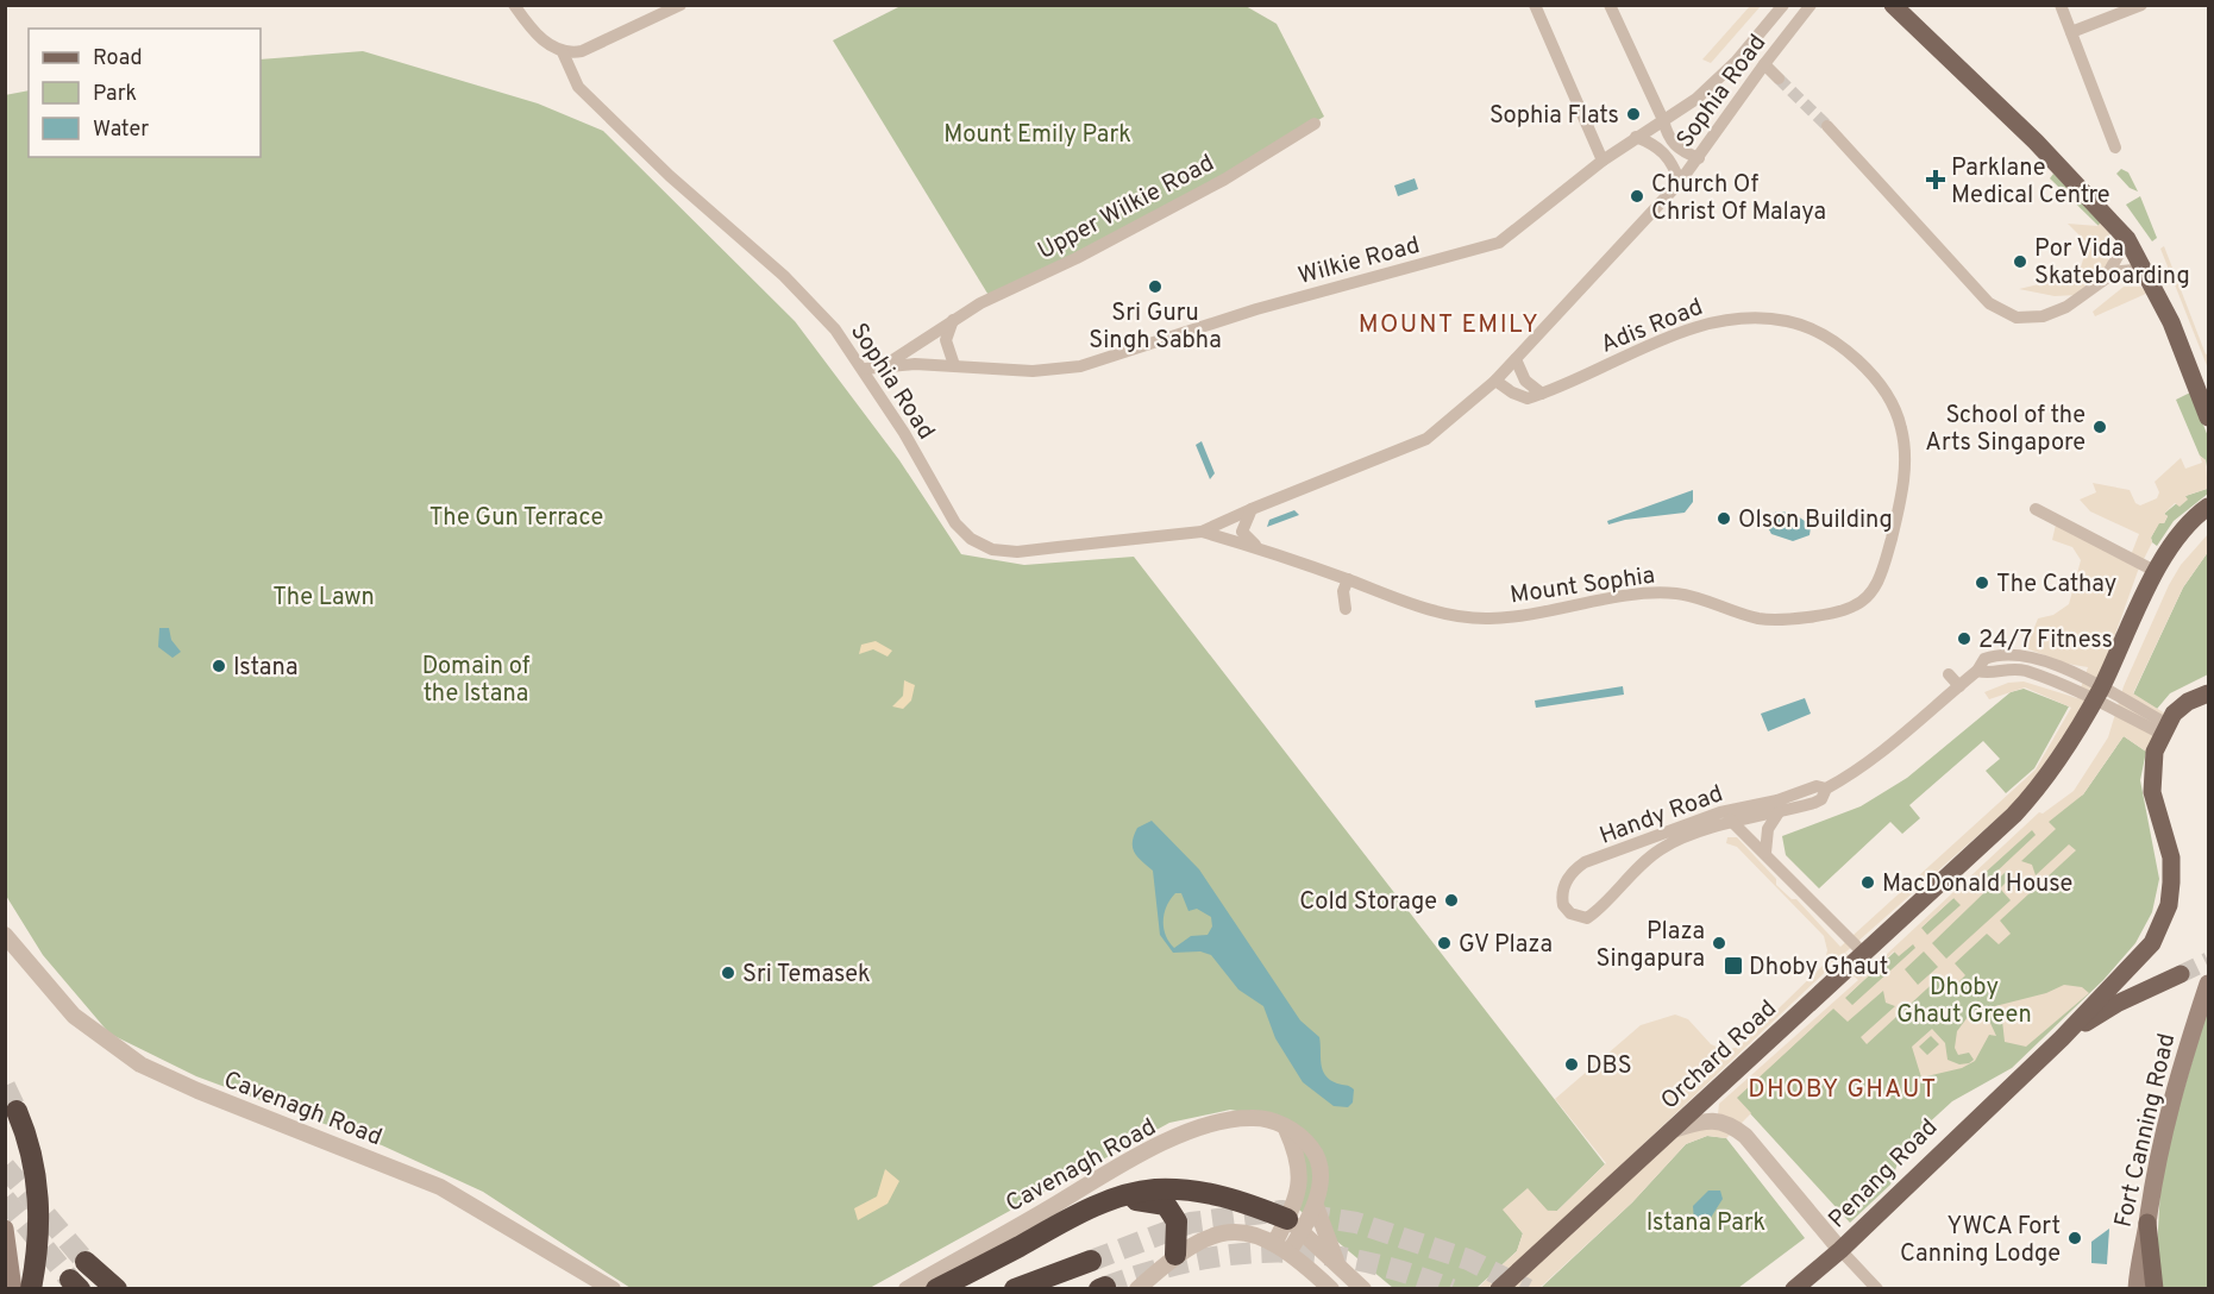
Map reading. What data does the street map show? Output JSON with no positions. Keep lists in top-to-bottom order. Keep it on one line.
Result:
{"streets":{"main road":["Orchard Road","Fort Canning Road","Penang Road"],"street":["Sophia Road","Upper Wilkie Road","Wilkie Road","Adis Road","Mount Sophia","Handy Road","Cavenagh Road"]},"crossings":[["Sophia Road","Wilkie Road"],["Sophia Road","Mount Sophia"],["Upper Wilkie Road","Wilkie Road"],["Adis Road","Mount Sophia"],["Handy Road","Orchard Road"],["Handy Road","Penang Road"]],"districts":["MOUNT EMILY","DHOBY GHAUT"],"parks":["Mount Emily Park","The Gun Terrace","The Lawn","Domain of the Istana","Dhoby Ghaut Green","Istana Park"],"places":{"other":["Sophia Flats","Church Of Christ Of Malaya","Por Vida Skateboarding","Sri Guru Singh Sabha","School of the Arts Singapore","Olson Building","The Cathay","24/7 Fitness","Istana","MacDonald House","Cold Storage","GV Plaza","Plaza Singapura","Sri Temasek","DBS","YWCA Fort Canning Lodge"],"health":["Parklane Medical Centre"],"transit":["Dhoby Ghaut"]},"legend":["Road","Park","Water"]}
